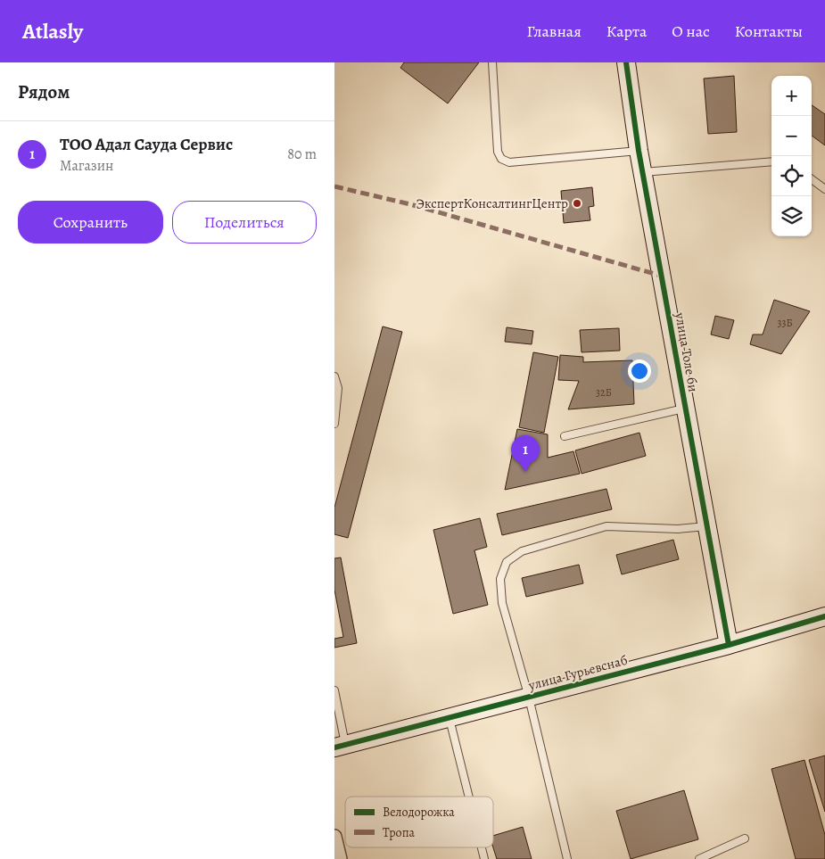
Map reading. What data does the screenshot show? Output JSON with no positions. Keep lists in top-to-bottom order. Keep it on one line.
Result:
{"streets":{"street":["улица Толе би","улица Гурьевснаб"]},"crossings":[["улица Толе би","улица Гурьевснаб"]],"places":["ЭкспертКонсалтингЦентр"],"house_numbers":["33Б","32Б"],"legend":["Велодорожка","Тропа"],"page":{"header":"Atlasly","nav":["Главная","Карта","О нас","Контакты"],"heading":"Рядом","map_buttons":["+","−"],"list":[{"mark":"1","name":"ТОО Адал Сауда Сервис","note":"Магазин","value":"80 m"}],"buttons":["Сохранить","Поделиться"],"pins":"1"}}
